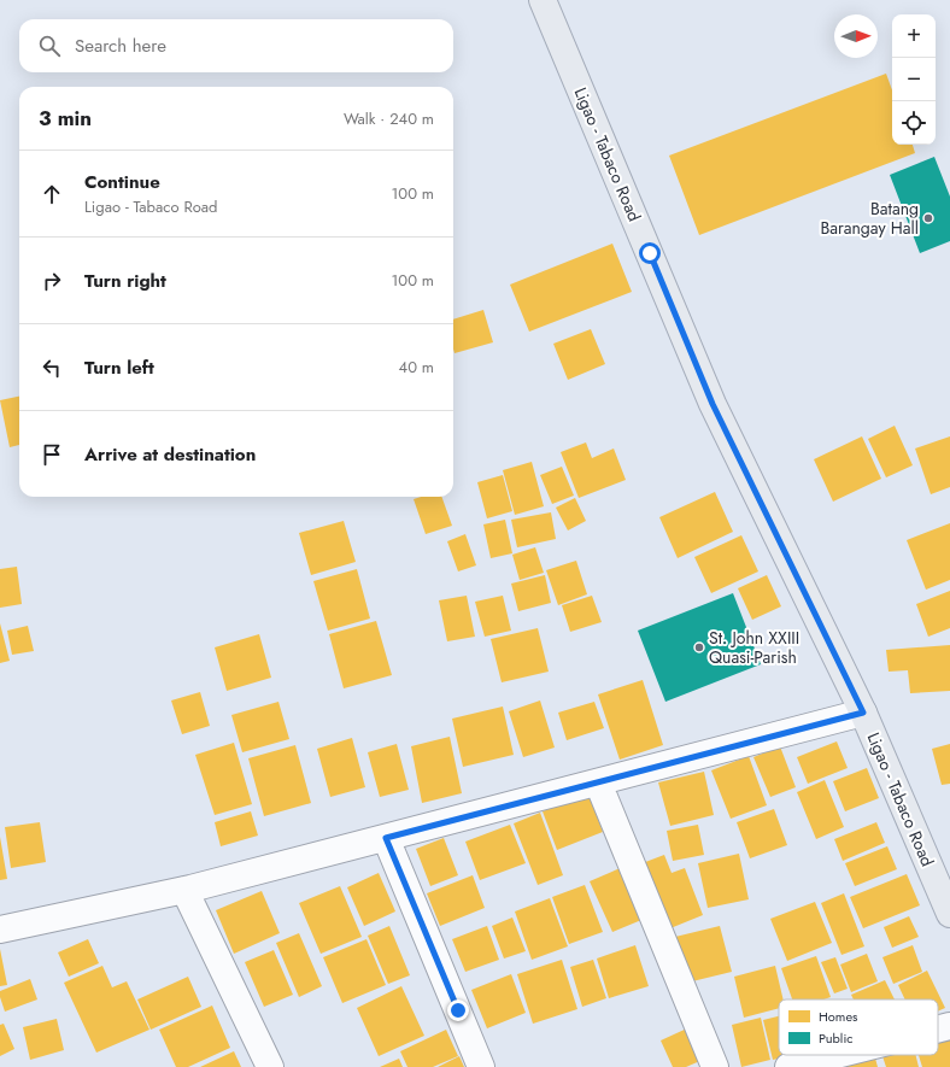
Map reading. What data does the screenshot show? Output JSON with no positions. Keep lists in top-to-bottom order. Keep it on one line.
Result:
{"streets":{"main road":["Ligao - Tabaco Road"]},"places":["Batang Barangay Hall","St. John XXIII Quasi-Parish"],"legend":["Homes","Public"],"north":"right","page":{"map_buttons":["+","−"],"search":"Search here","heading":["3 min","Walk · 240 m"],"list":[["Continue","Ligao - Tabaco Road","100 m"],["Turn right","100 m"],["Turn left","40 m"],"Arrive at destination"]}}
